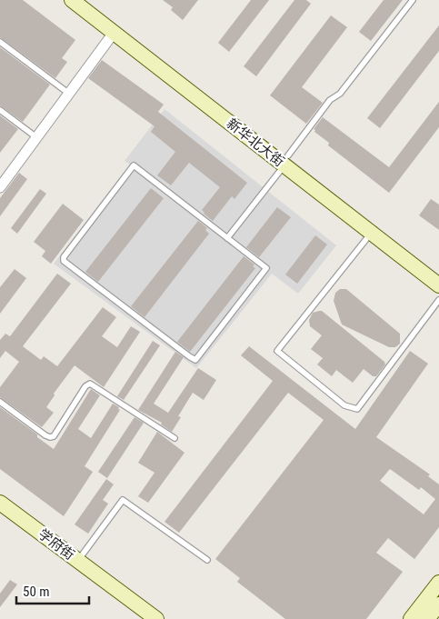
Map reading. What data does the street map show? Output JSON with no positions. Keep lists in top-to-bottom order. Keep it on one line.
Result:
{"streets":{"main road":["新华北大街","学府街"]},"scale_bar":"50 m"}
